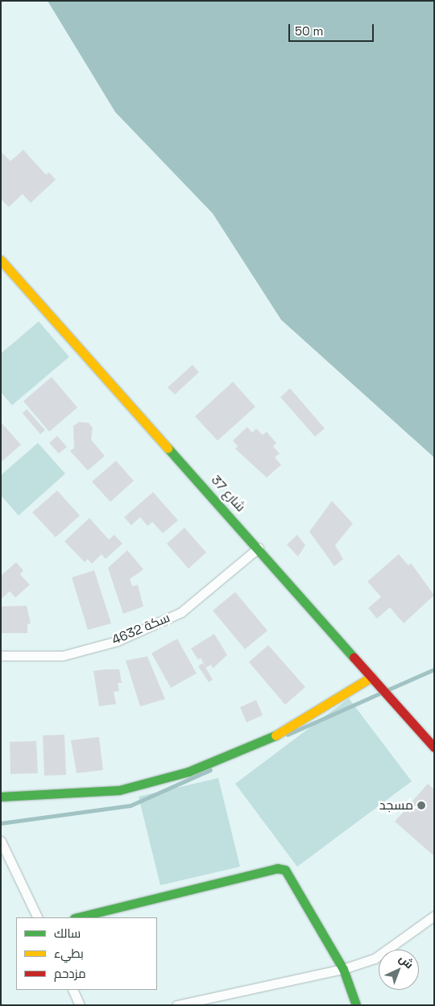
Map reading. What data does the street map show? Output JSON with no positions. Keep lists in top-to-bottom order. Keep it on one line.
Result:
{"streets":{"street":["شارع 37","سكة 4632"]},"crossings":[["شارع 37","سكة 4632"]],"places":["مسجد"],"legend":["سالك","بطيء","مزدحم"],"scale_bar":"50 m","north":"top right"}
